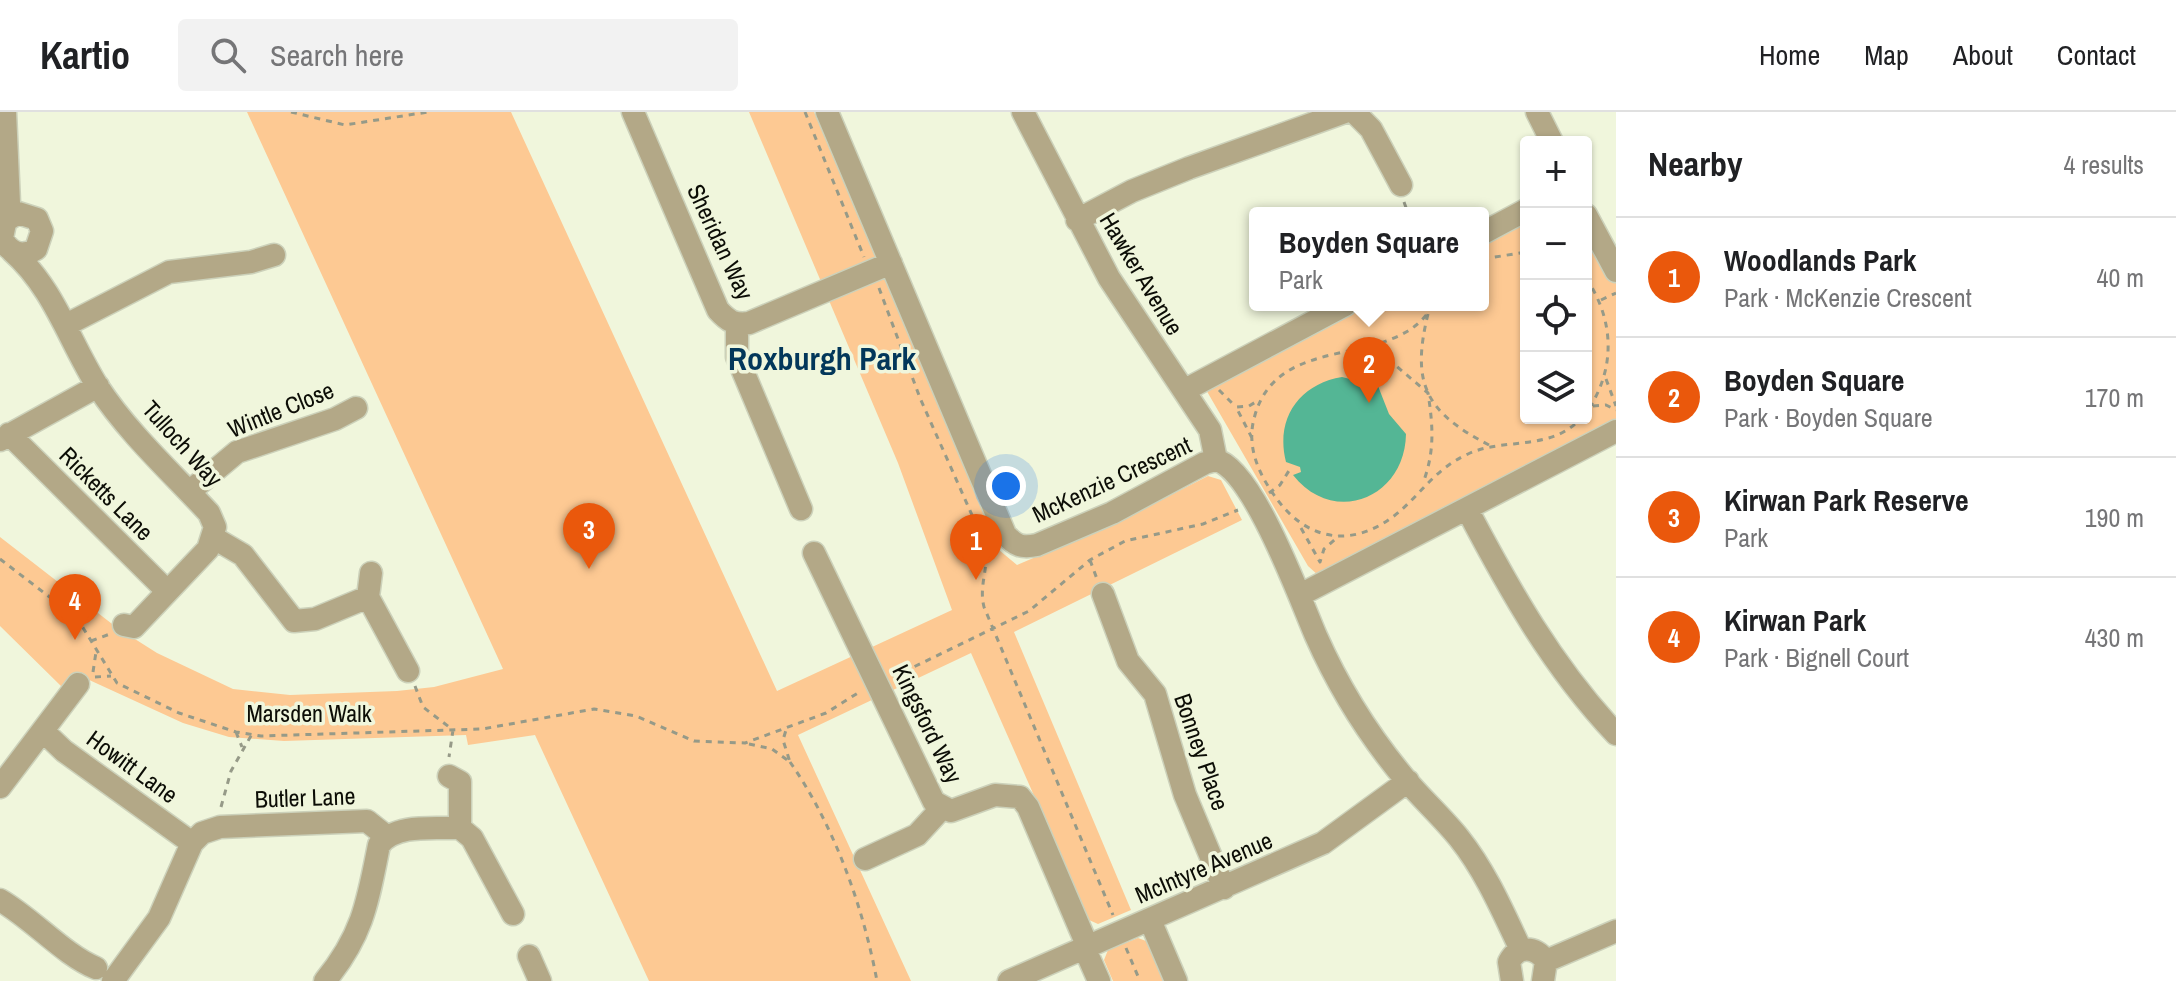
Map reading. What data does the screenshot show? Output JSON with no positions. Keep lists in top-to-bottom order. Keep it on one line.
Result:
{"streets":{"street":["Sheridan Way","Hawker Avenue","Wintle Close","Tulloch Way","McKenzie Crescent","Ricketts Lane","Kingsford Way","Bonney Place","Howitt Lane","Butler Lane","McIntyre Avenue"],"path":["Marsden Walk"]},"crossings":[["Sheridan Way","McKenzie Crescent"],["Hawker Avenue","McKenzie Crescent"],["Wintle Close","Tulloch Way"],["McKenzie Crescent","McIntyre Avenue"],["Kingsford Way","McIntyre Avenue"],["Bonney Place","McIntyre Avenue"]],"districts":["Roxburgh Park"],"page":{"header":"Kartio","search":"Search here","nav":["Home","Map","About","Contact"],"heading":["Nearby","4 results"],"map_buttons":["+","−"],"popup":["Boyden Square","Park"],"list":[{"mark":"1","name":"Woodlands Park","note":"Park · McKenzie Crescent","value":"40 m"},{"mark":"2","name":"Boyden Square","note":"Park · Boyden Square","value":"170 m"},{"mark":"3","name":"Kirwan Park Reserve","note":"Park","value":"190 m"},{"mark":"4","name":"Kirwan Park","note":"Park · Bignell Court","value":"430 m"}],"pins":["2","3","1","4"]}}
